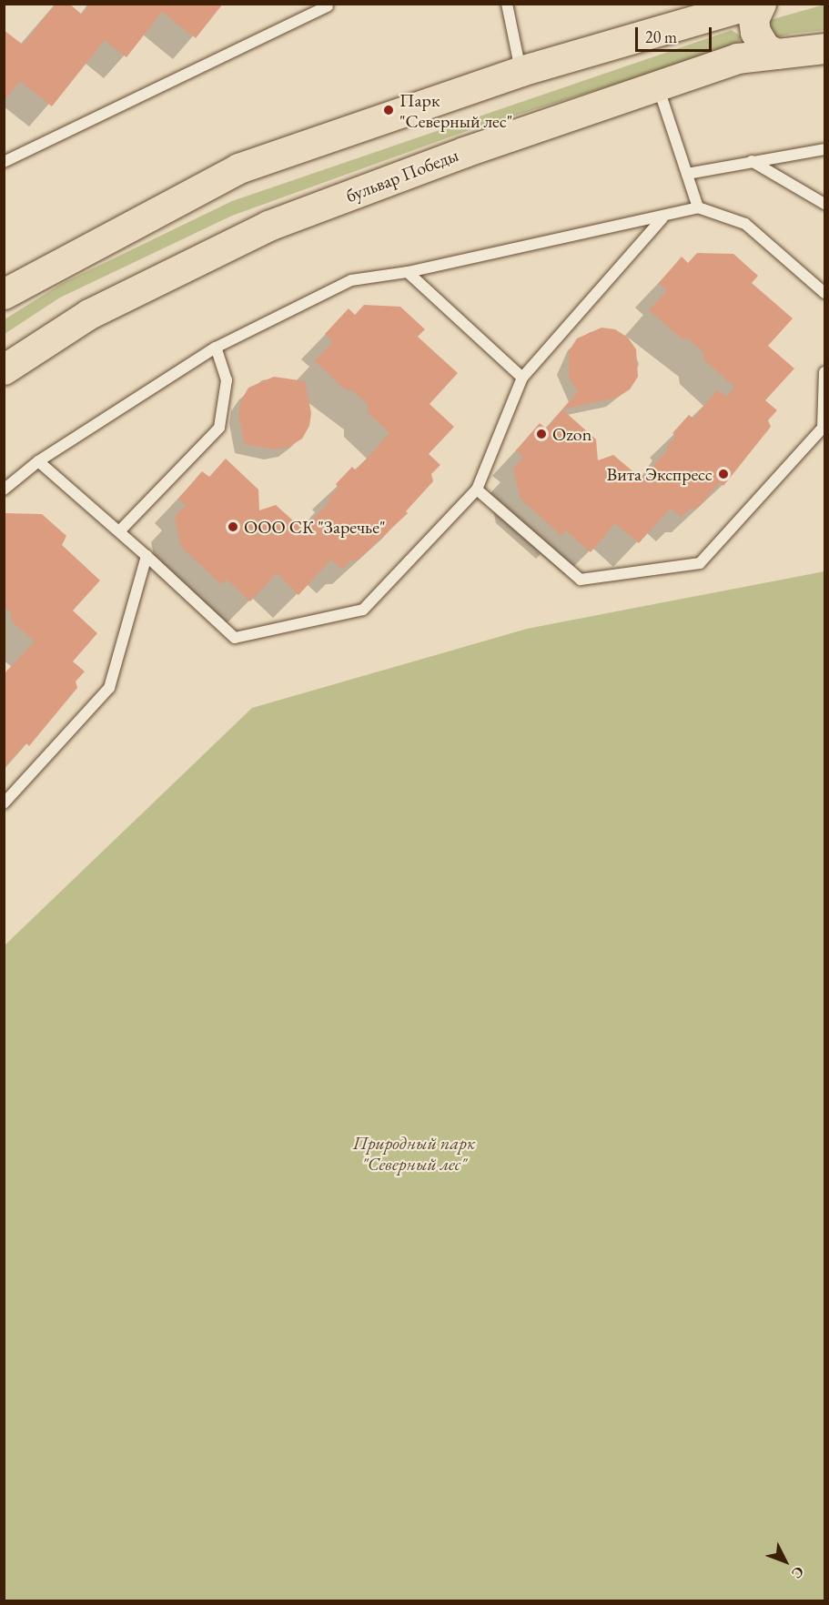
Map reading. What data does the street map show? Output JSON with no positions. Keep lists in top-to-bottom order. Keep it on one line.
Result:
{"streets":{"main road":["бульвар Победы"]},"parks":["Природный парк \"Северный лес\""],"places":["Парк \"Северный лес\"","Ozon","Вита Экспресс","ООО СК \"Заречье\""],"scale_bar":"20 m","north":"bottom right"}
